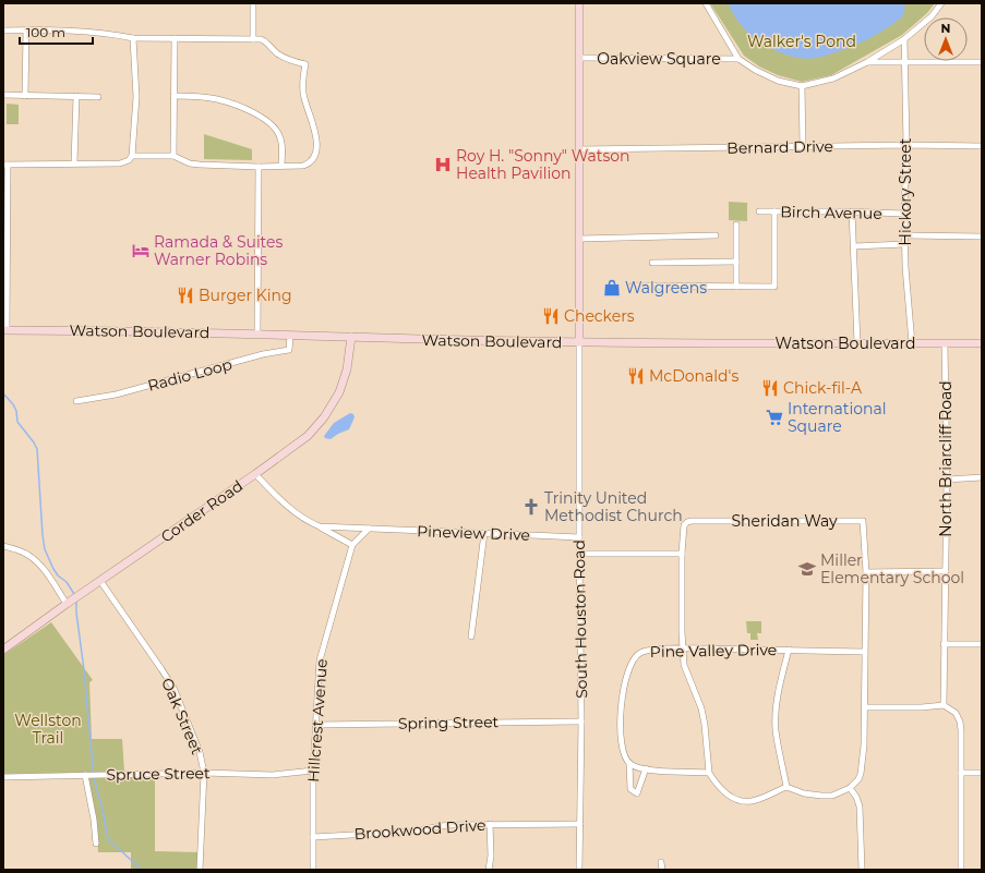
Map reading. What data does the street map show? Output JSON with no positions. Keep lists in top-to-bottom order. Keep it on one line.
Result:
{"streets":{"main road":["Watson Boulevard","Corder Road"],"street":["Oakview Square","Bernard Drive","Hickory Street","Birch Avenue","Radio Loop","North Briarcliff Road","Sheridan Way","Pineview Drive","South Houston Road","Pine Valley Drive","Oak Street","Hillcrest Avenue","Spring Street","Spruce Street","Brookwood Drive"]},"crossings":[["Bernard Drive","Hickory Street"],["Hickory Street","Birch Avenue"],["Hickory Street","Watson Boulevard"],["Watson Boulevard","Radio Loop"],["Watson Boulevard","North Briarcliff Road"],["Watson Boulevard","Corder Road"],["Watson Boulevard","South Houston Road"],["Corder Road","Oak Street"],["Sheridan Way","Pine Valley Drive"],["Pineview Drive","South Houston Road"],["Pineview Drive","Hillcrest Avenue"],["South Houston Road","Spring Street"],["South Houston Road","Brookwood Drive"],["Oak Street","Spruce Street"],["Hillcrest Avenue","Spring Street"],["Hillcrest Avenue","Spruce Street"],["Hillcrest Avenue","Brookwood Drive"]],"parks":["Walker's Pond","Wellston Trail"],"places":{"hospital":["Roy H. \"Sonny\" Watson Health Pavilion"],"hotel":["Ramada & Suites Warner Robins"],"shop":["Walgreens"],"restaurant":["Burger King","Checkers","McDonald's","Chick-fil-A"],"supermarket":["International Square"],"church":["Trinity United Methodist Church"],"school or university":["Miller Elementary School"]},"scale_bar":"100 m","north":"top"}
